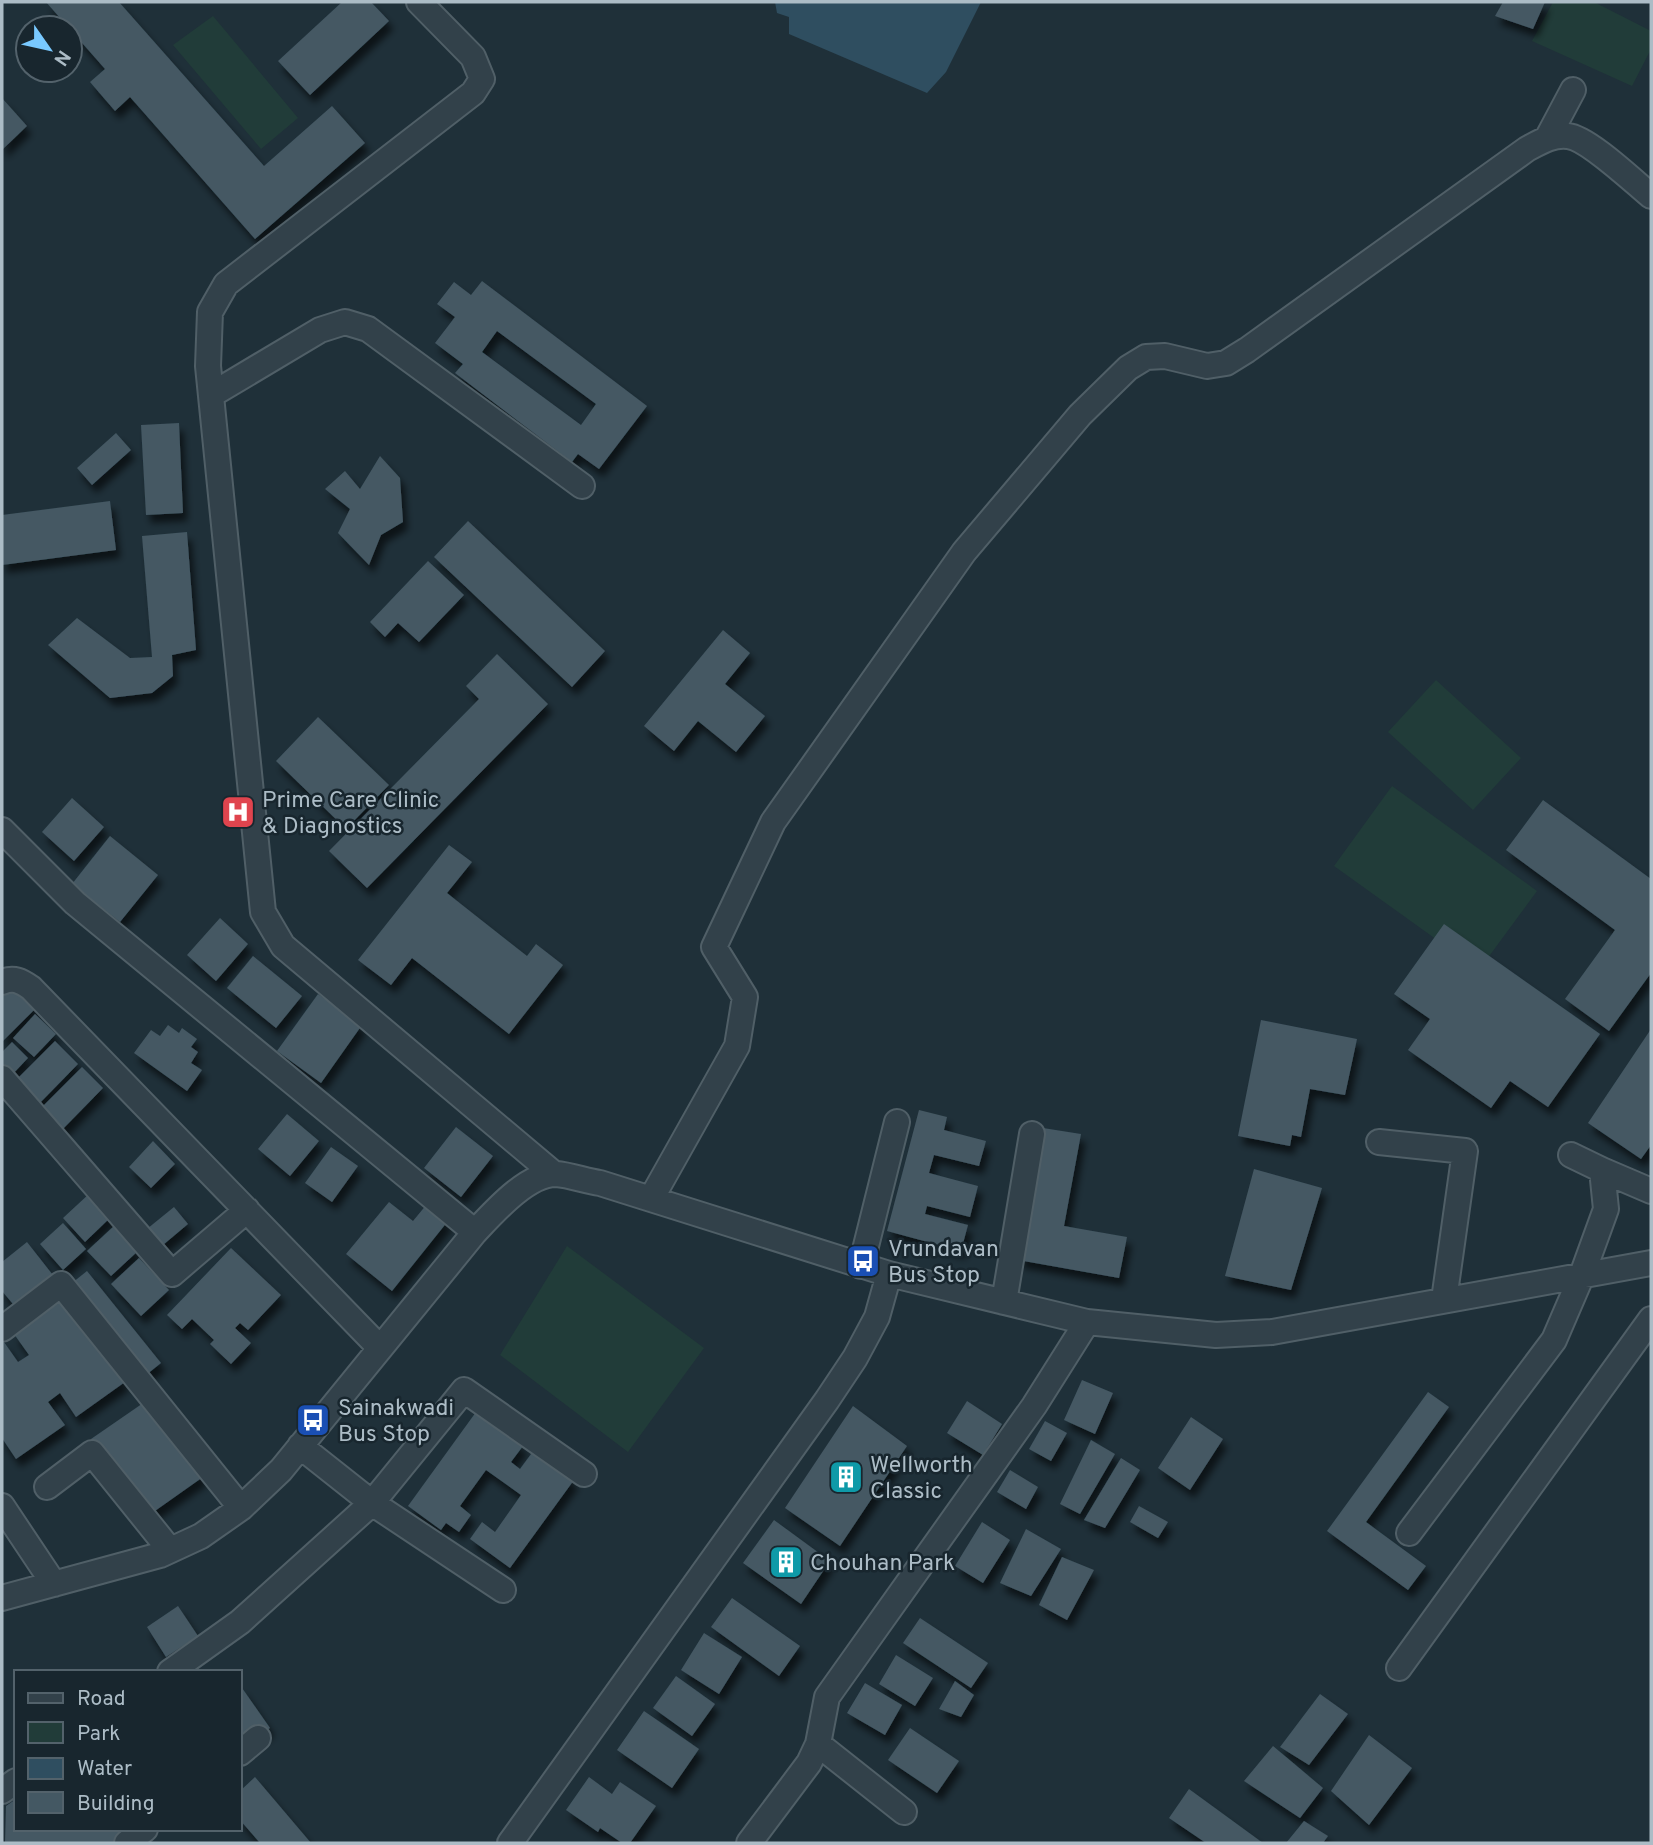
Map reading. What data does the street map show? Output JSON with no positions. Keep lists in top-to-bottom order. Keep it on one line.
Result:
{"places":{"hospital":["Prime Care Clinic & Diagnostics"],"bus stop":["Vrundavan Bus Stop","Sainakwadi Bus Stop"],"building":["Wellworth Classic","Chouhan Park"]},"legend":["Road","Park","Water","Building"],"north":"bottom right"}
